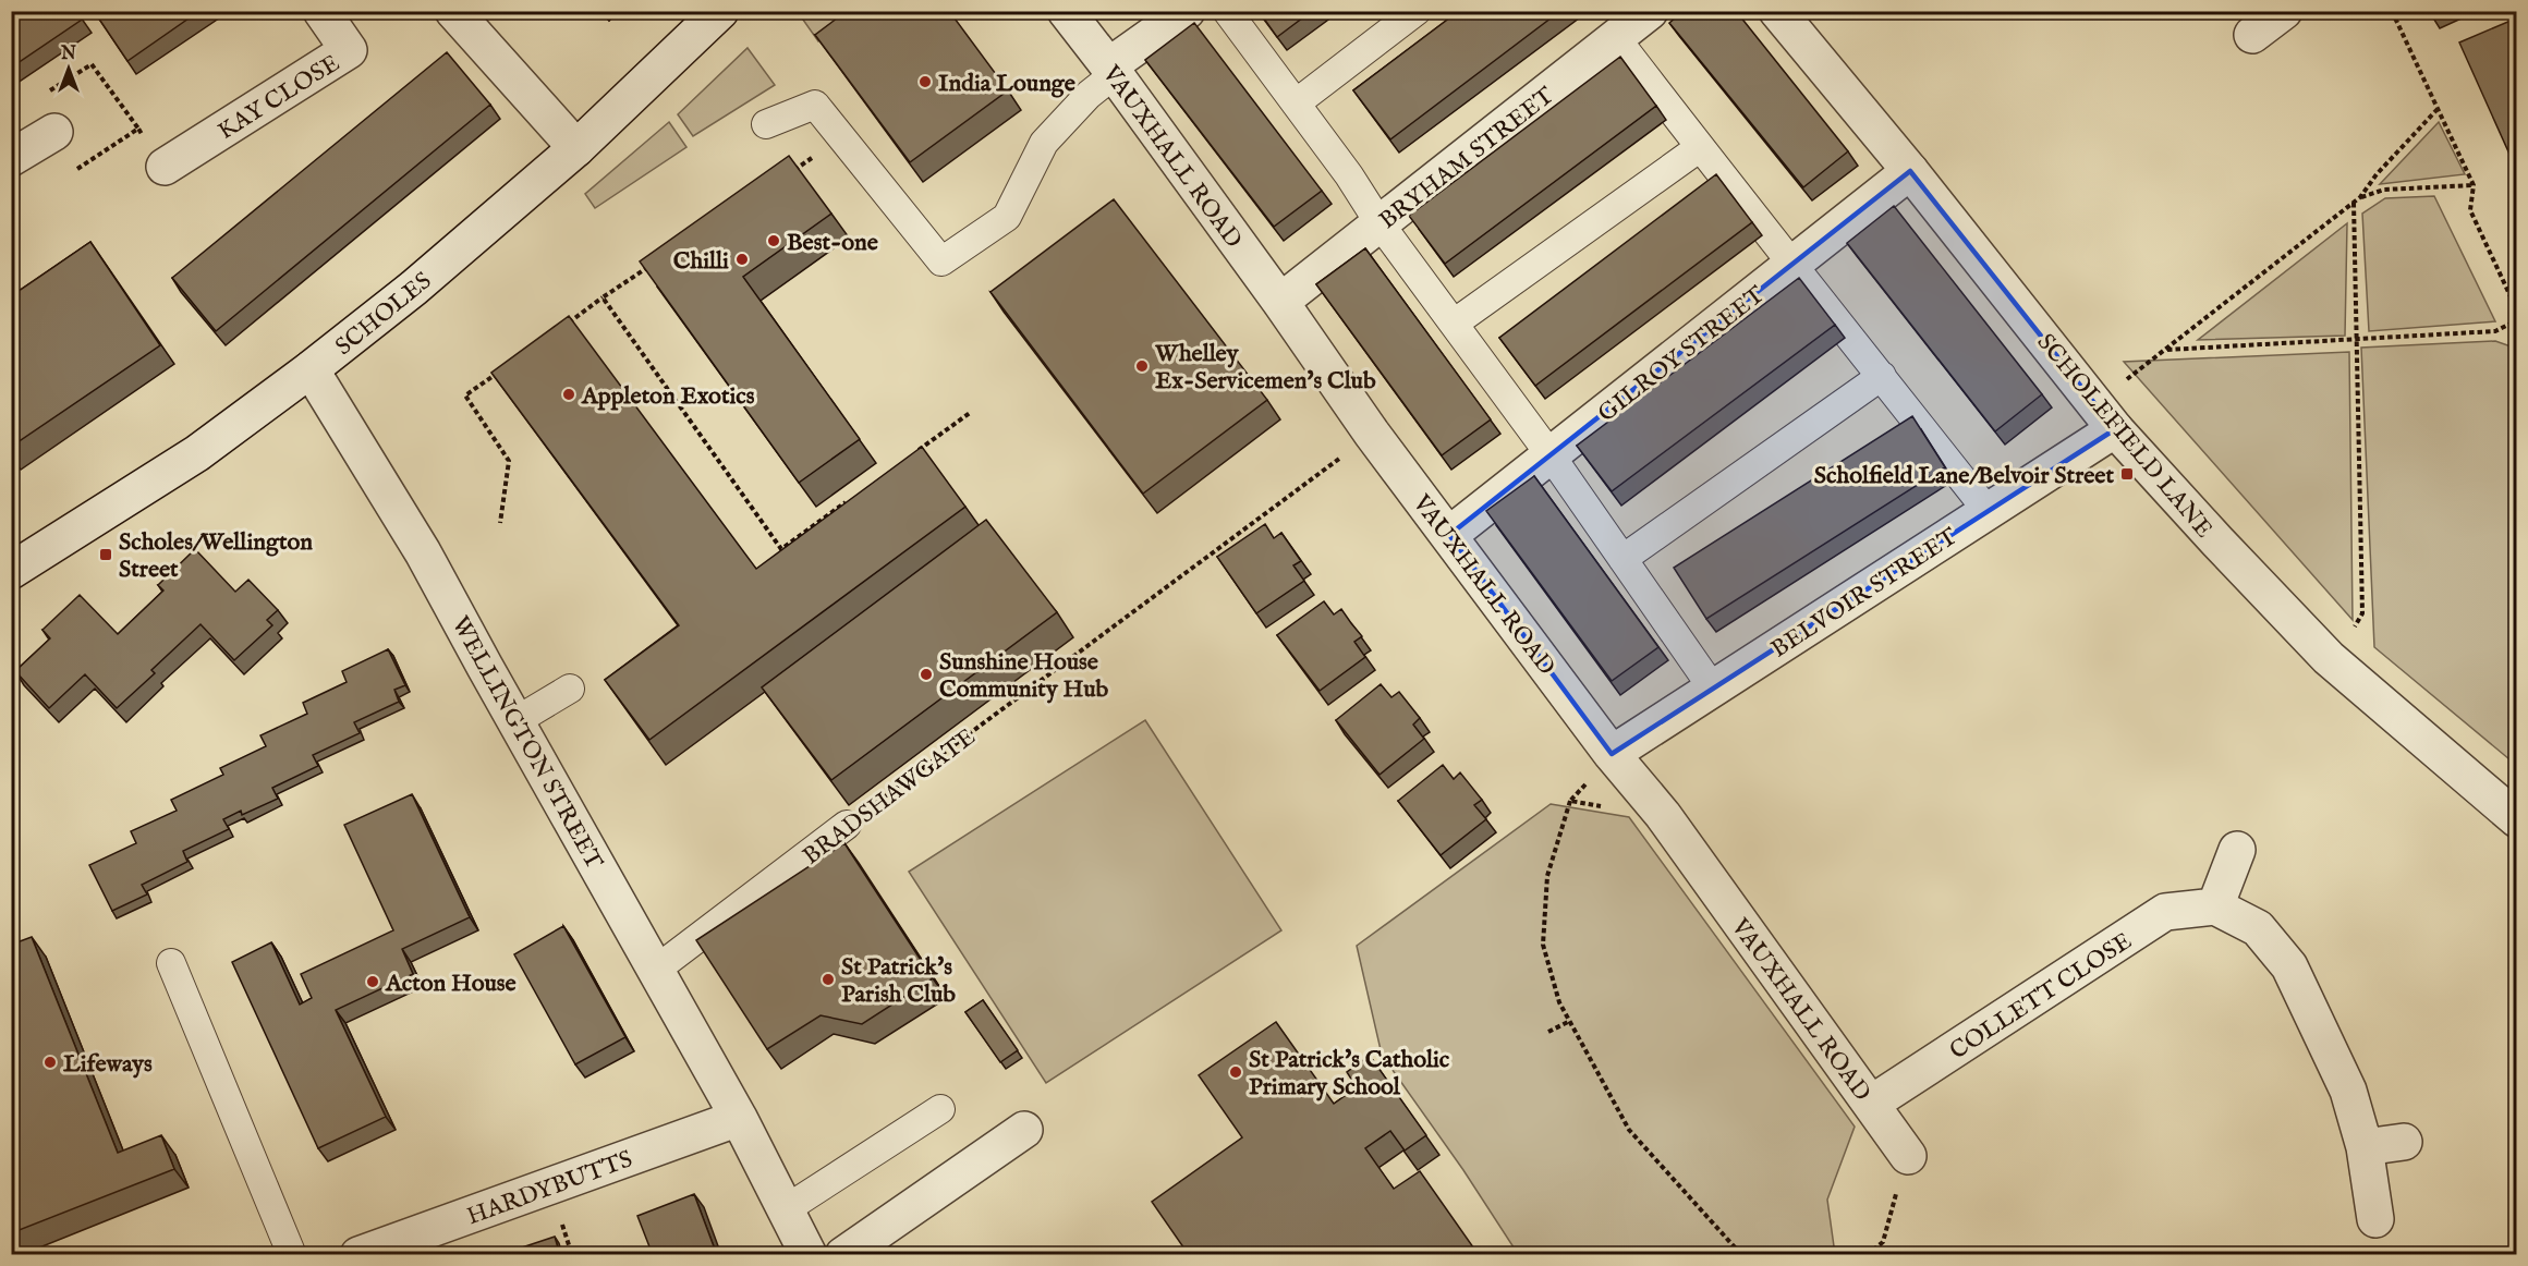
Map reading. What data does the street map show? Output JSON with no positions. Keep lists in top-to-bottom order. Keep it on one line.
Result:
{"streets":{"street":["KAY CLOSE","VAUXHALL ROAD","BRYHAM STREET","SCHOLES","GILROY STREET","SCHOLEFIELD LANE","BELVOIR STREET","WELLINGTON STREET","COLLETT CLOSE","HARDYBUTTS"],"lane":["BRADSHAWGATE"]},"crossings":[["VAUXHALL ROAD","BRYHAM STREET"],["VAUXHALL ROAD","GILROY STREET"],["VAUXHALL ROAD","BELVOIR STREET"],["VAUXHALL ROAD","BRADSHAWGATE"],["VAUXHALL ROAD","COLLETT CLOSE"],["SCHOLES","WELLINGTON STREET"],["GILROY STREET","SCHOLEFIELD LANE"],["SCHOLEFIELD LANE","BELVOIR STREET"],["WELLINGTON STREET","BRADSHAWGATE"],["WELLINGTON STREET","HARDYBUTTS"]],"places":{"other":["India Lounge","Best-one","Chilli","Whelley Ex-Servicemen's Club","Appleton Exotics","Sunshine House Community Hub","St Patrick's Parish Club","Acton House","Lifeways","St Patrick's Catholic Primary School"],"transit":["Scholfield Lane/Belvoir Street","Scholes/Wellington Street"]},"north":"top"}
